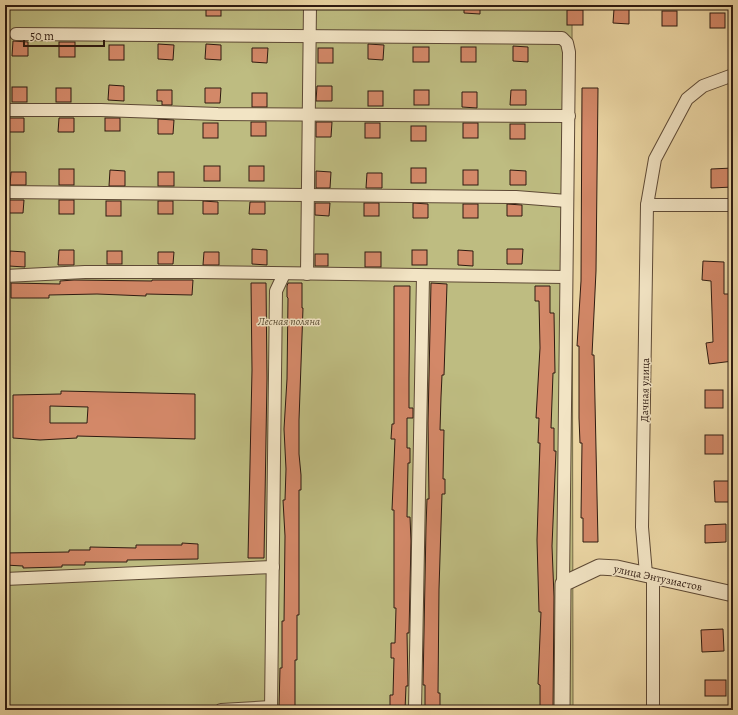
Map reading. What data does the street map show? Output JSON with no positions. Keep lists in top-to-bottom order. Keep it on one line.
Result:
{"streets":{"street":["Дачная улица","улица Энтузиастов"]},"crossings":[["Дачная улица","улица Энтузиастов"]],"parks":["Лесная поляна"],"scale_bar":"50 m"}
